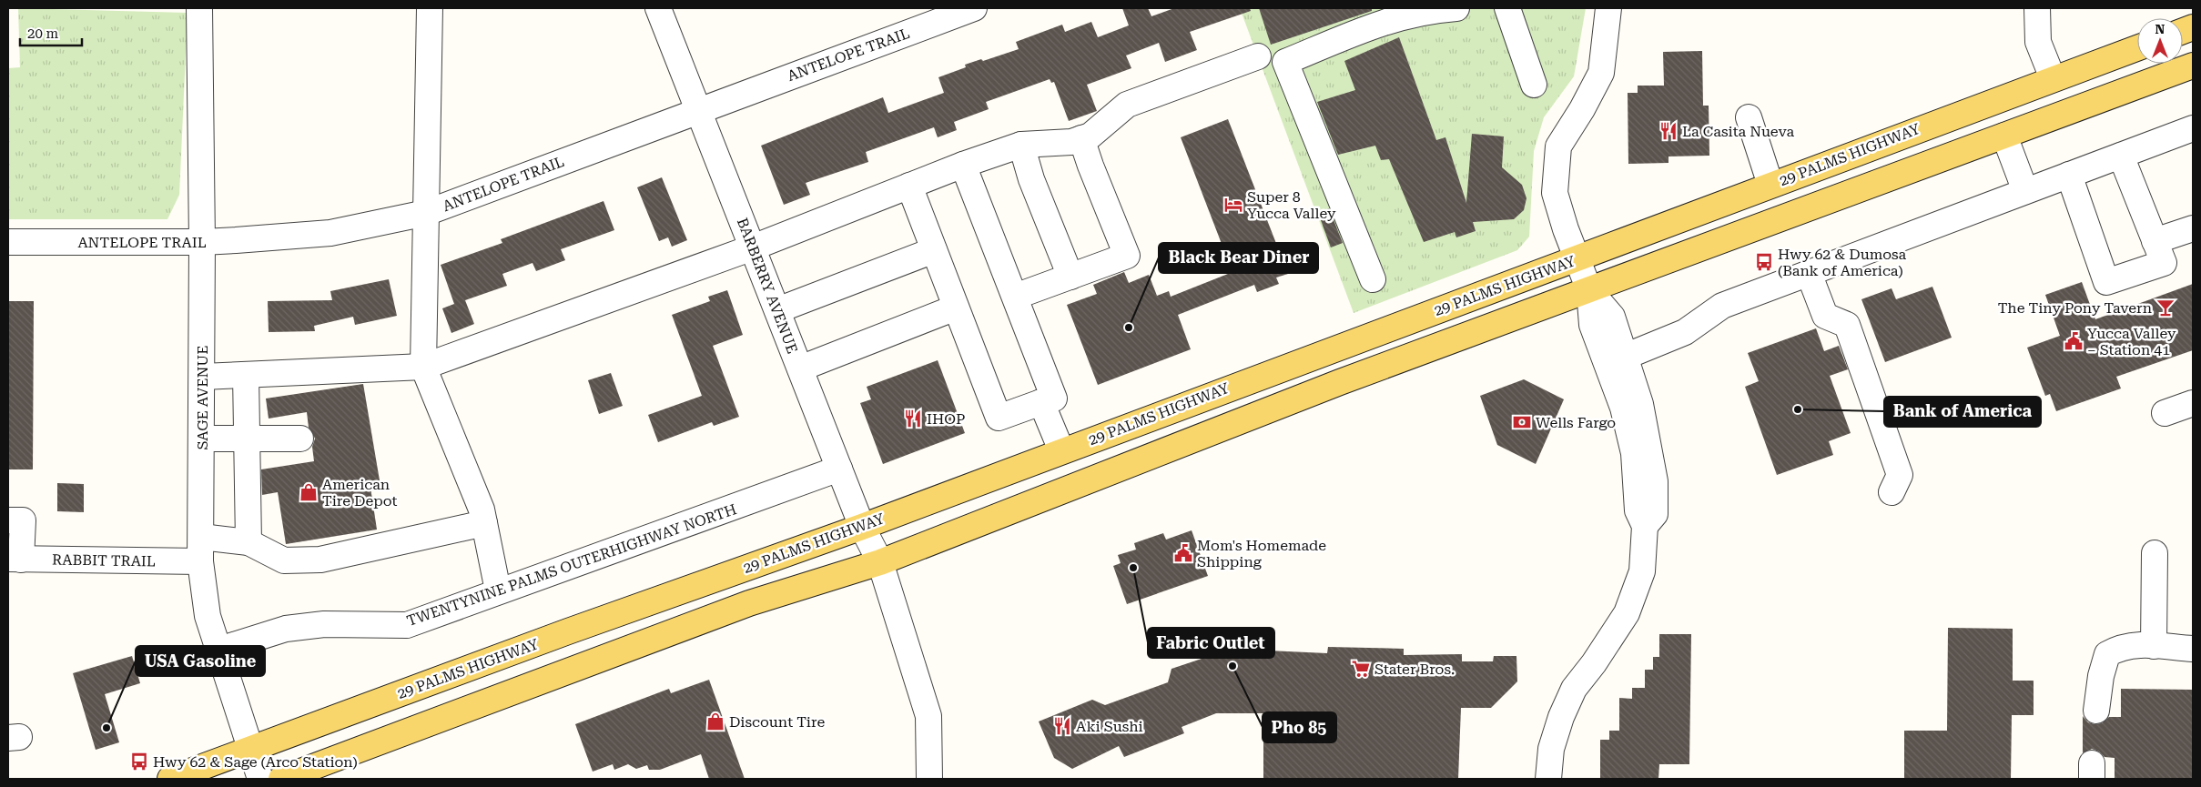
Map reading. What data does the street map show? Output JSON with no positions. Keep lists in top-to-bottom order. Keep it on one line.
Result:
{"streets":{"main road":["29 PALMS HIGHWAY"],"street":["ANTELOPE TRAIL","BARBERRY AVENUE","SAGE AVENUE","RABBIT TRAIL","TWENTYNINE PALMS OUTERHIGHWAY NORTH"]},"crossings":[["ANTELOPE TRAIL","BARBERRY AVENUE"],["ANTELOPE TRAIL","SAGE AVENUE"],["29 PALMS HIGHWAY","BARBERRY AVENUE"],["29 PALMS HIGHWAY","SAGE AVENUE"],["BARBERRY AVENUE","TWENTYNINE PALMS OUTERHIGHWAY NORTH"],["SAGE AVENUE","RABBIT TRAIL"],["SAGE AVENUE","TWENTYNINE PALMS OUTERHIGHWAY NORTH"]],"places":{"restaurant":["La Casita Nueva","IHOP","Aki Sushi"],"hotel":["Super 8 Yucca Valley"],"bus stop":["Hwy 62 & Dumosa (Bank of America)","Hwy 62 & Sage (Arco Station)"],"bar":["The Tiny Pony Tavern"],"other":["Black Bear Diner","Bank of America","Fabric Outlet","Pho 85","USA Gasoline"],"public building":["Yucca Valley – Station 41","Mom's Homemade Shipping"],"bank":["Wells Fargo"],"shop":["American Tire Depot","Discount Tire"],"supermarket":["Stater Bros."]},"scale_bar":"20 m","north":"top"}
